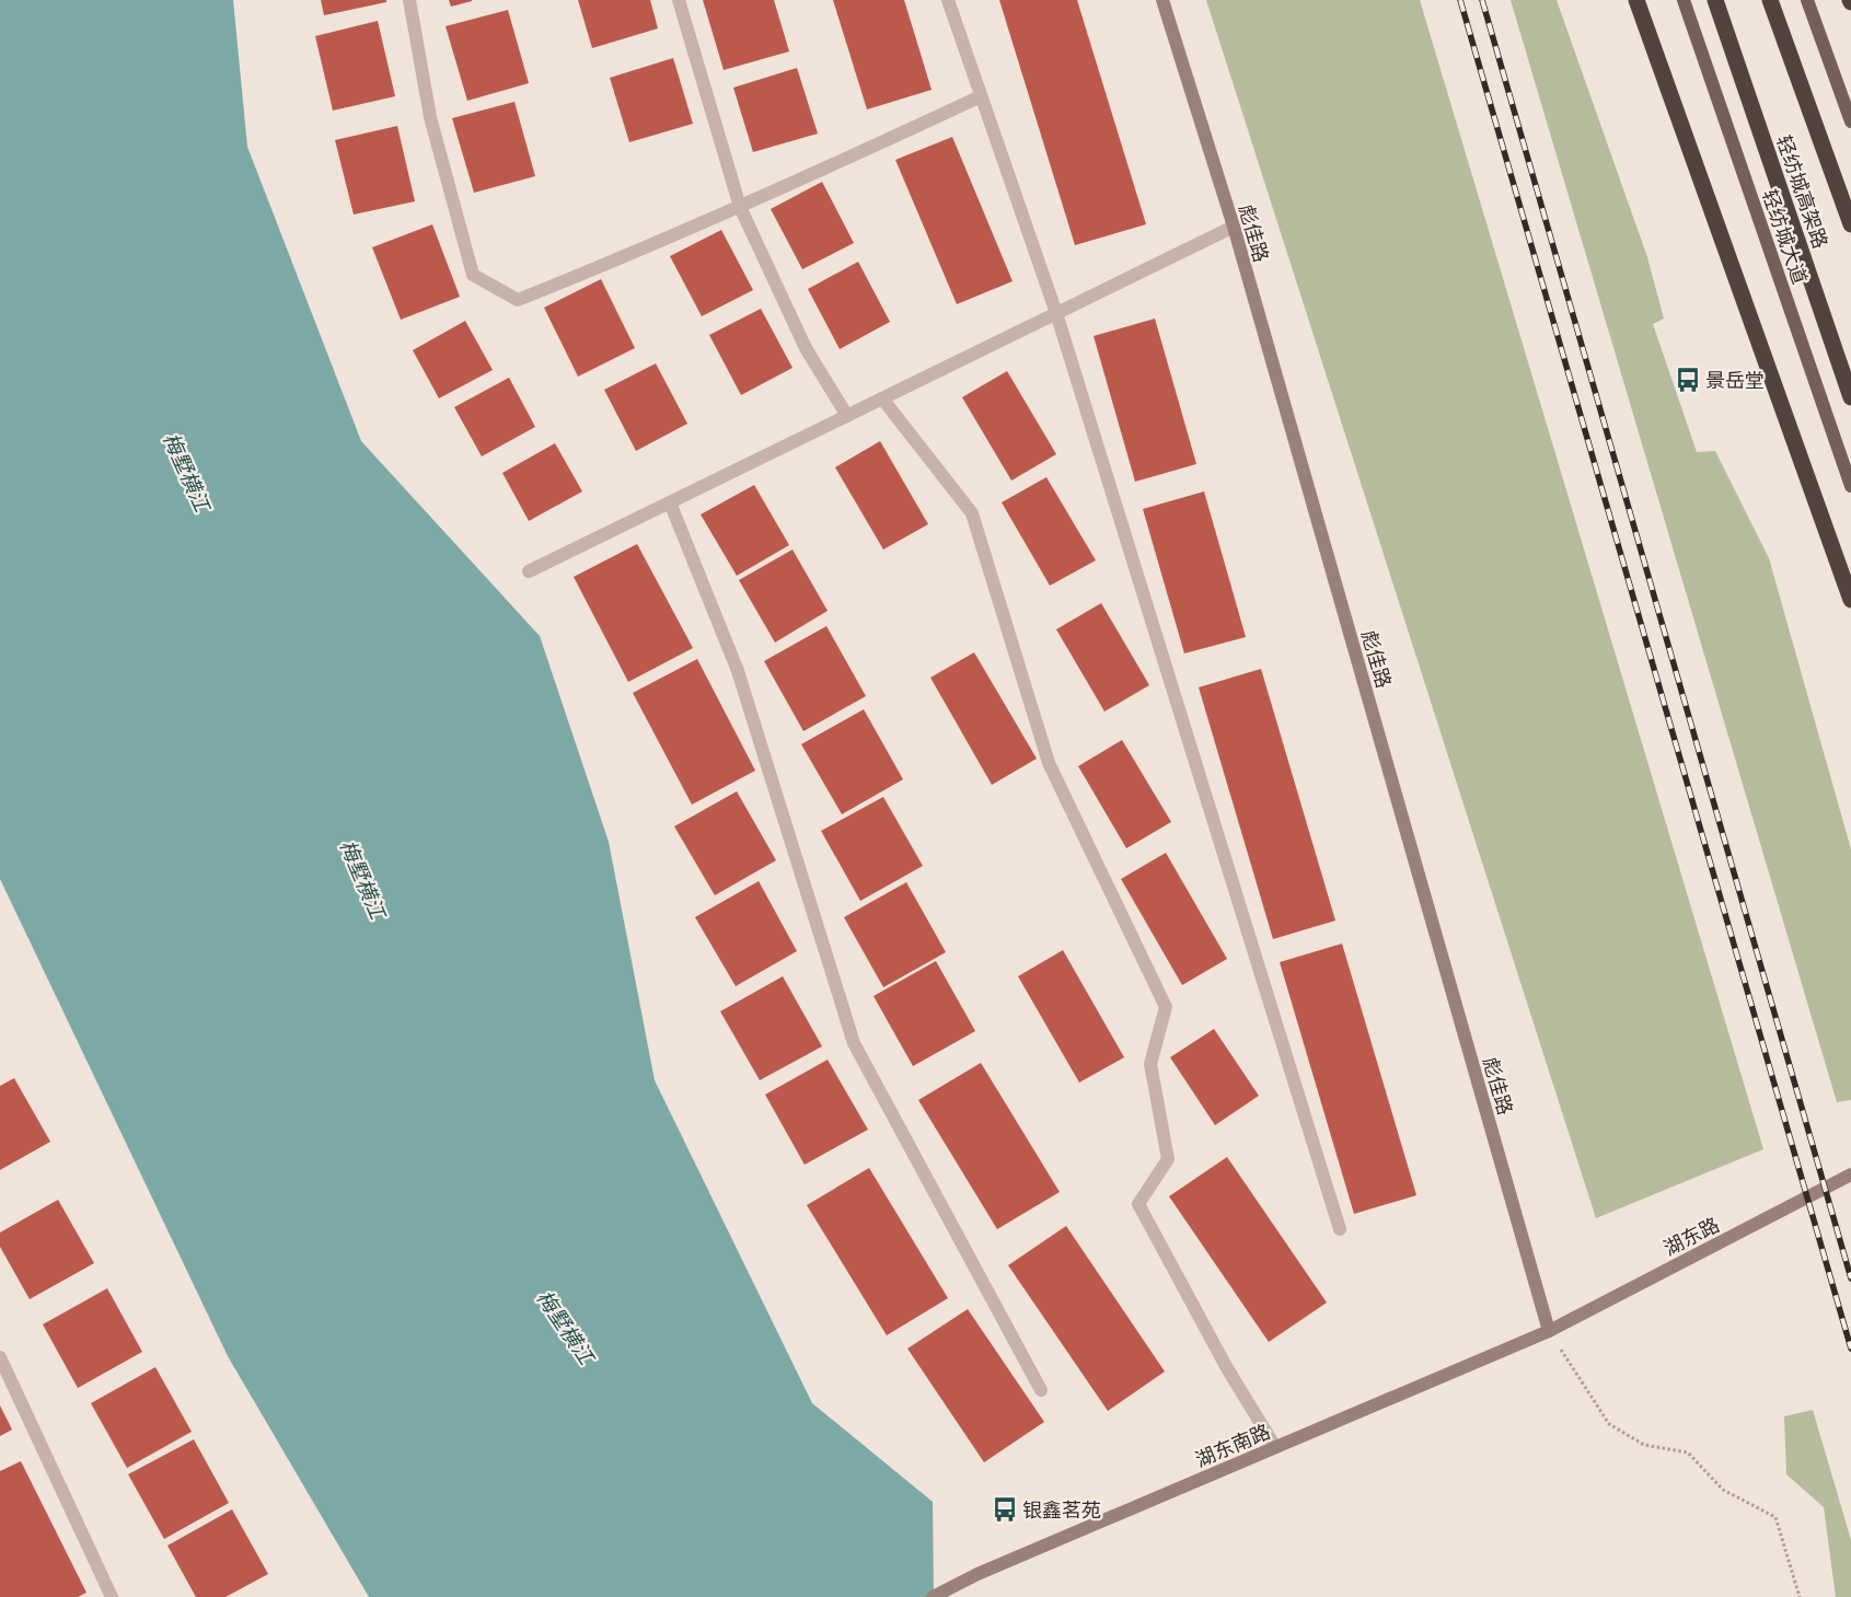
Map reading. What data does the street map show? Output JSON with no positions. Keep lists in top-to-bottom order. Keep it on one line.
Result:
{"streets":{"highway":["轻纺城高架路"],"main road":["轻纺城大道"],"street":["彪佳路","湖东路","湖东南路"]},"crossings":[["彪佳路","湖东路"],["彪佳路","湖东南路"],["湖东路","湖东南路"]],"water":["梅墅横江"],"places":{"bus stop":["景岳堂","银鑫茗苑"]}}
